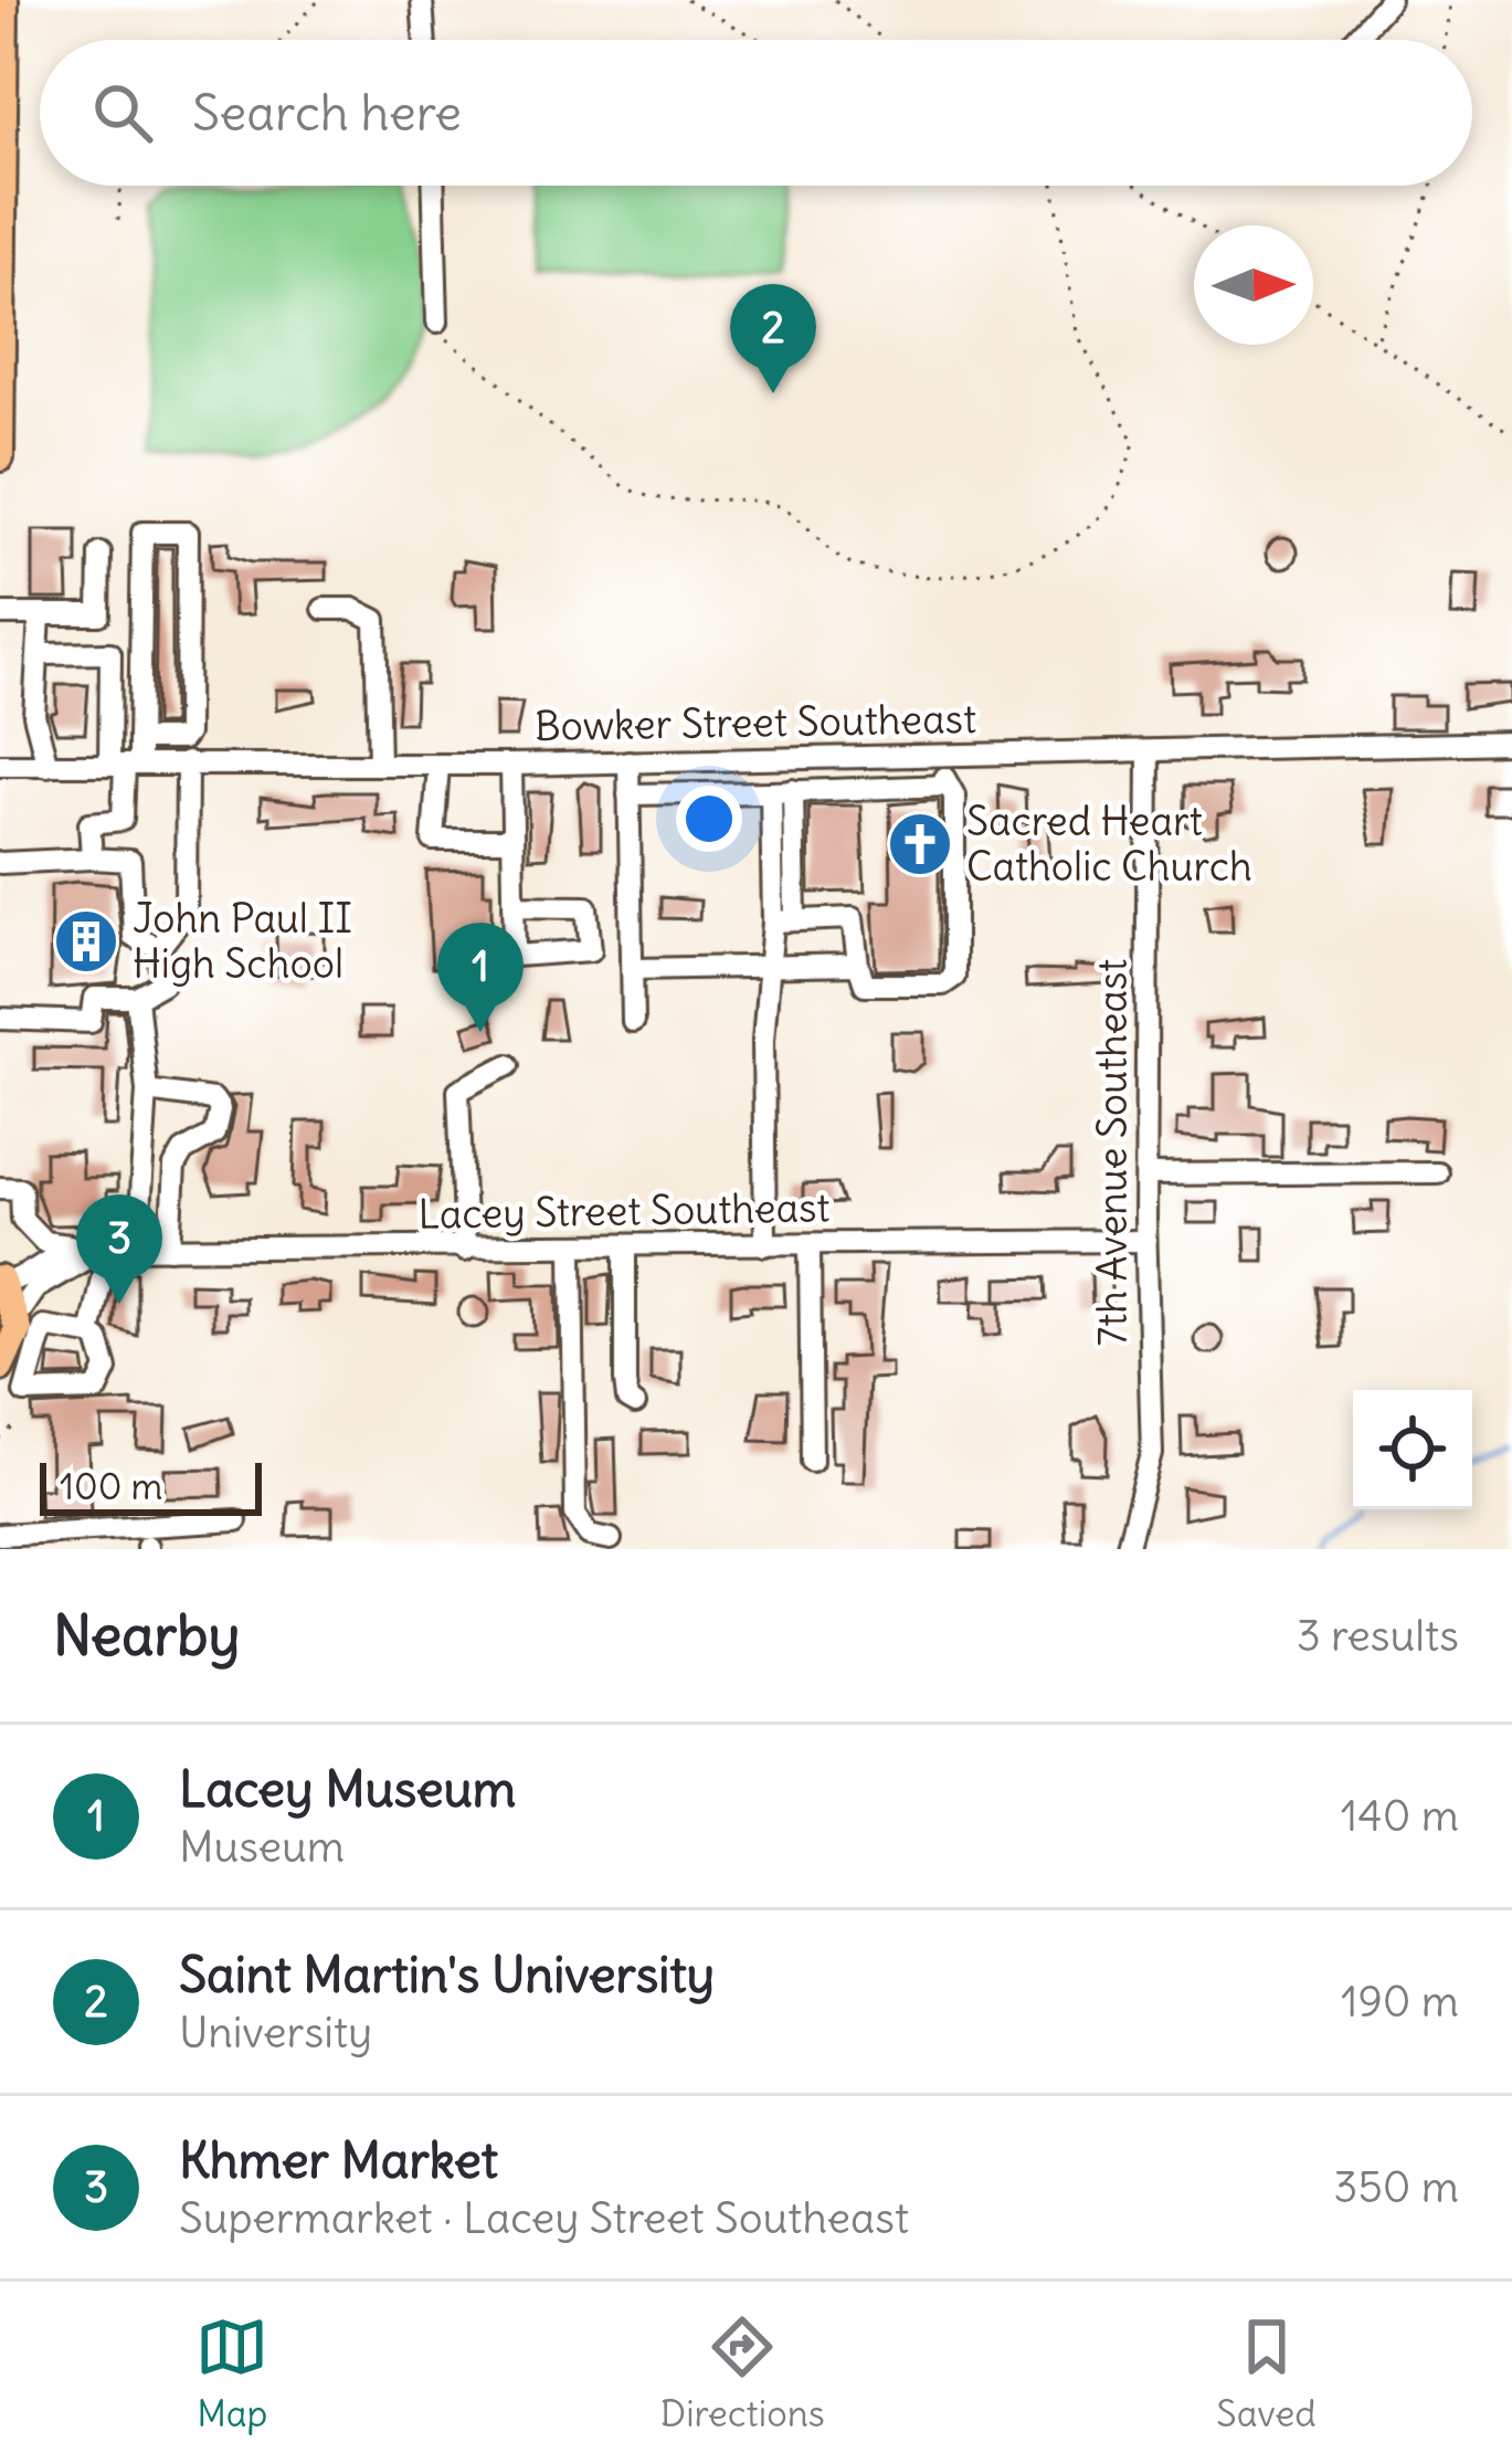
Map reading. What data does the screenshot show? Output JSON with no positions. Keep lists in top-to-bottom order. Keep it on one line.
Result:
{"streets":{"street":["Bowker Street Southeast","7th Avenue Southeast","Lacey Street Southeast"]},"crossings":[["Bowker Street Southeast","7th Avenue Southeast"],["7th Avenue Southeast","Lacey Street Southeast"]],"places":{"church":["Sacred Heart Catholic Church"],"building":["John Paul II High School"]},"scale_bar":"100 m","north":"right","page":{"search":"Search here","pins":["2","1","3"],"scale":"100 m","heading":["Nearby","3 results"],"list":[{"mark":"1","name":"Lacey Museum","note":"Museum","value":"140 m"},{"mark":"2","name":"Saint Martin's University","note":"University","value":"190 m"},{"mark":"3","name":"Khmer Market","note":"Supermarket · Lacey Street Southeast","value":"350 m"}],"nav":["Map","Directions","Saved"]}}
